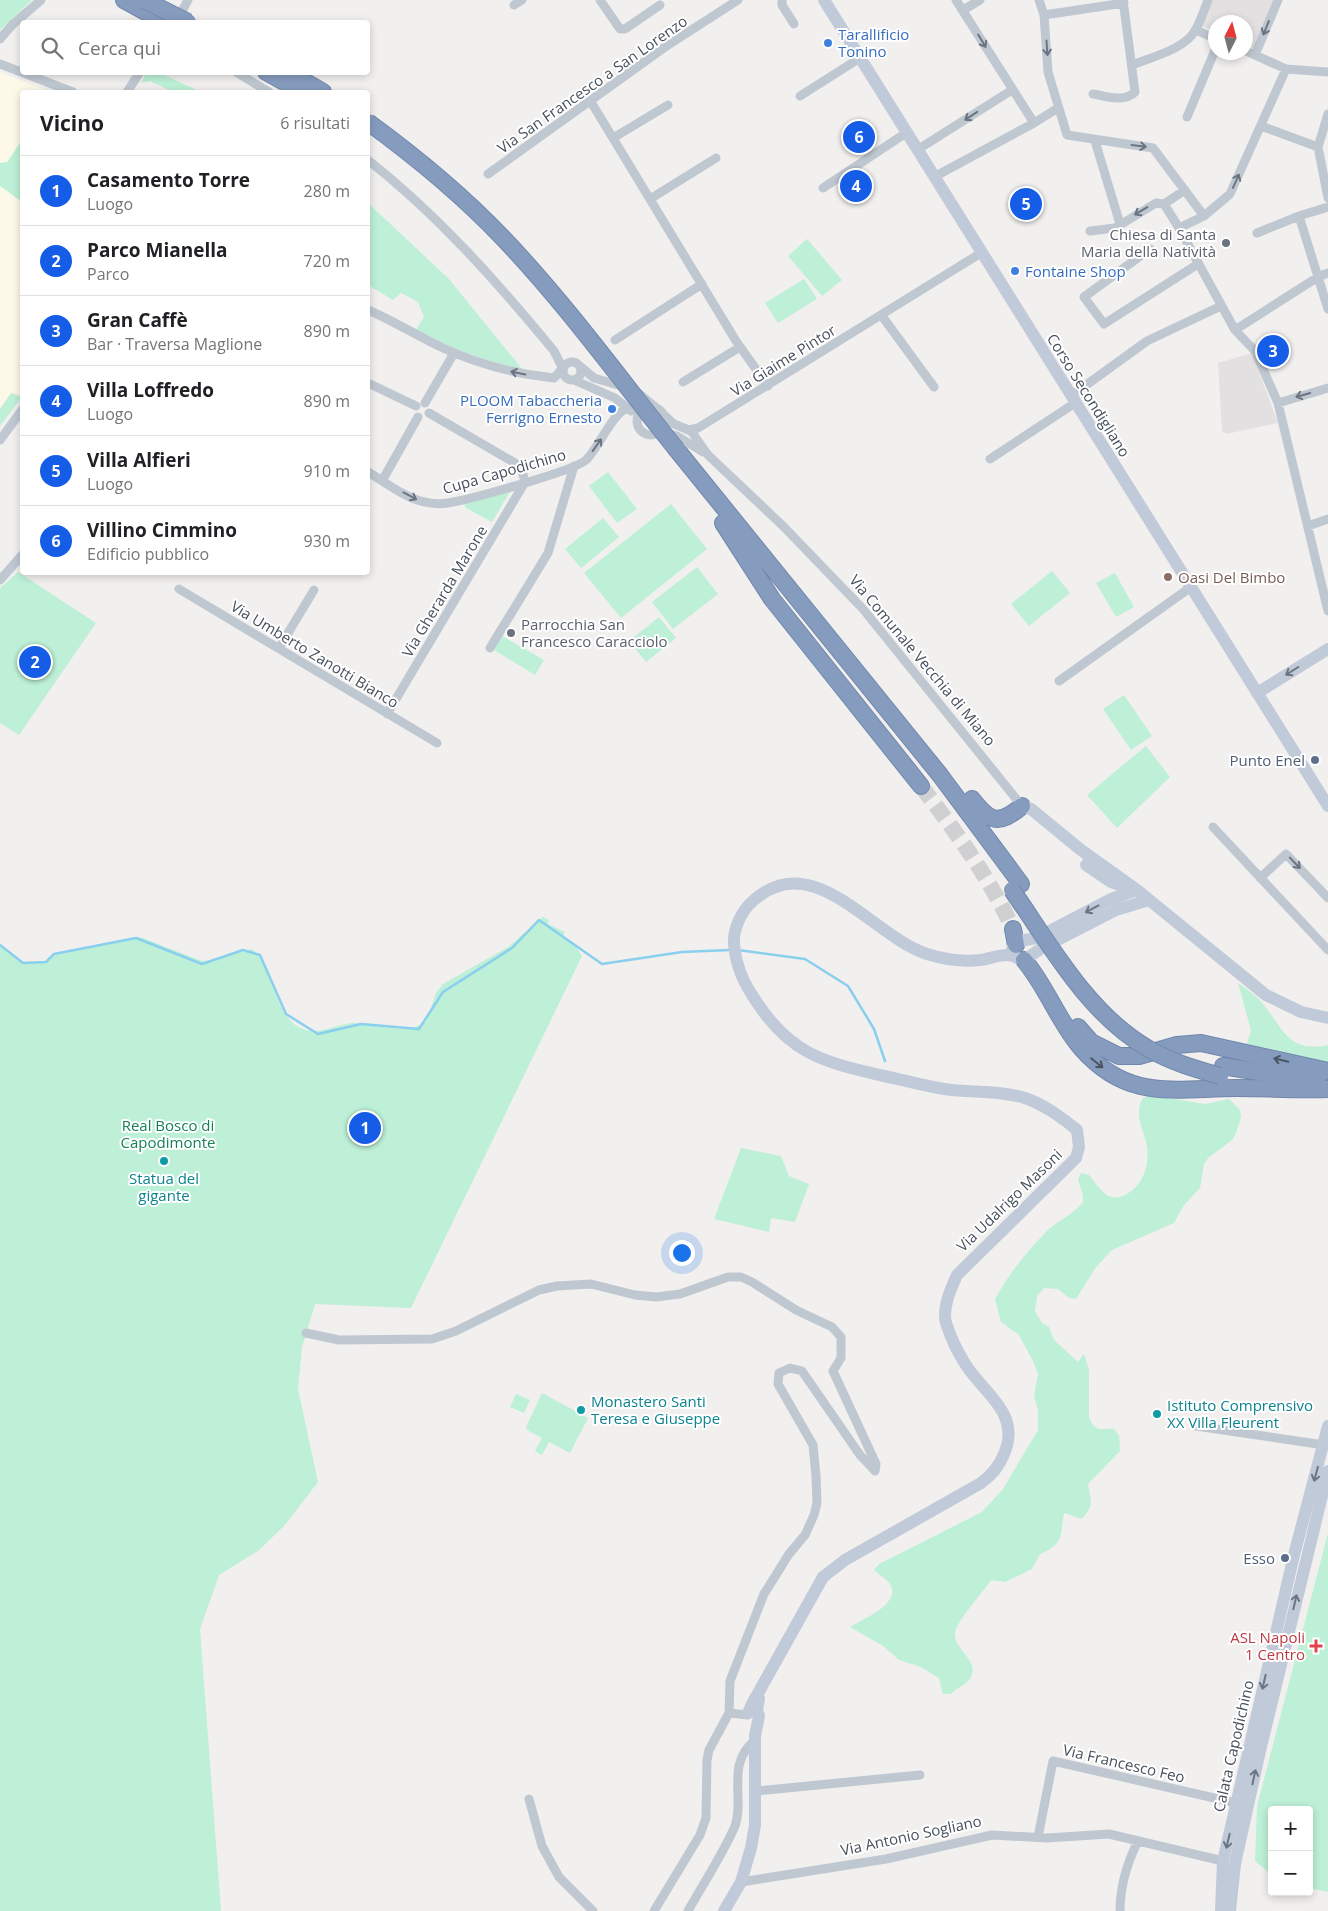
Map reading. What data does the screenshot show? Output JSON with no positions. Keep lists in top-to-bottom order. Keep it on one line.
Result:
{"streets":{"street":["Via San Francesco a San Lorenzo","Via Giaime Pintor","Corso Secondigliano","Cupa Capodichino","Via Gherarda Marone","Via Umberto Zanotti Bianco","Via Comunale Vecchia di Miano","Via Udalrigo Masoni","Calata Capodichino","Via Francesco Feo","Via Antonio Sogliano"]},"crossings":[["Via Giaime Pintor","Corso Secondigliano"],["Via Giaime Pintor","Via Comunale Vecchia di Miano"],["Cupa Capodichino","Via Gherarda Marone"],["Cupa Capodichino","Via Comunale Vecchia di Miano"],["Via Gherarda Marone","Via Umberto Zanotti Bianco"],["Via Comunale Vecchia di Miano","Via Udalrigo Masoni"],["Calata Capodichino","Via Francesco Feo"],["Calata Capodichino","Via Antonio Sogliano"],["Via Francesco Feo","Via Antonio Sogliano"]],"one_way":["Cupa Capodichino"],"parks":["Real Bosco di Capodimonte"],"places":{"other":["Tarallificio Tonino","Chiesa di Santa Maria della Natività","Fontaine Shop","PLOOM Tabaccheria Ferrigno Ernesto","Oasi Del Bimbo","Parrocchia San Francesco Caracciolo","Punto Enel","Statua del gigante","Monastero Santi Teresa e Giuseppe","Istituto Comprensivo XX Villa Fleurent","Esso"],"health":["ASL Napoli 1 Centro"]},"north":"top","page":{"search":"Cerca qui","heading":["Vicino","6 risultati"],"pins":["6","4","5","3","2","1"],"list":[{"mark":"1","name":"Casamento Torre","note":"Luogo","value":"280 m"},{"mark":"2","name":"Parco Mianella","note":"Parco","value":"720 m"},{"mark":"3","name":"Gran Caffè","note":"Bar · Traversa Maglione","value":"890 m"},{"mark":"4","name":"Villa Loffredo","note":"Luogo","value":"890 m"},{"mark":"5","name":"Villa Alfieri","note":"Luogo","value":"910 m"},{"mark":"6","name":"Villino Cimmino","note":"Edificio pubblico","value":"930 m"}],"map_buttons":["+","−"]}}
